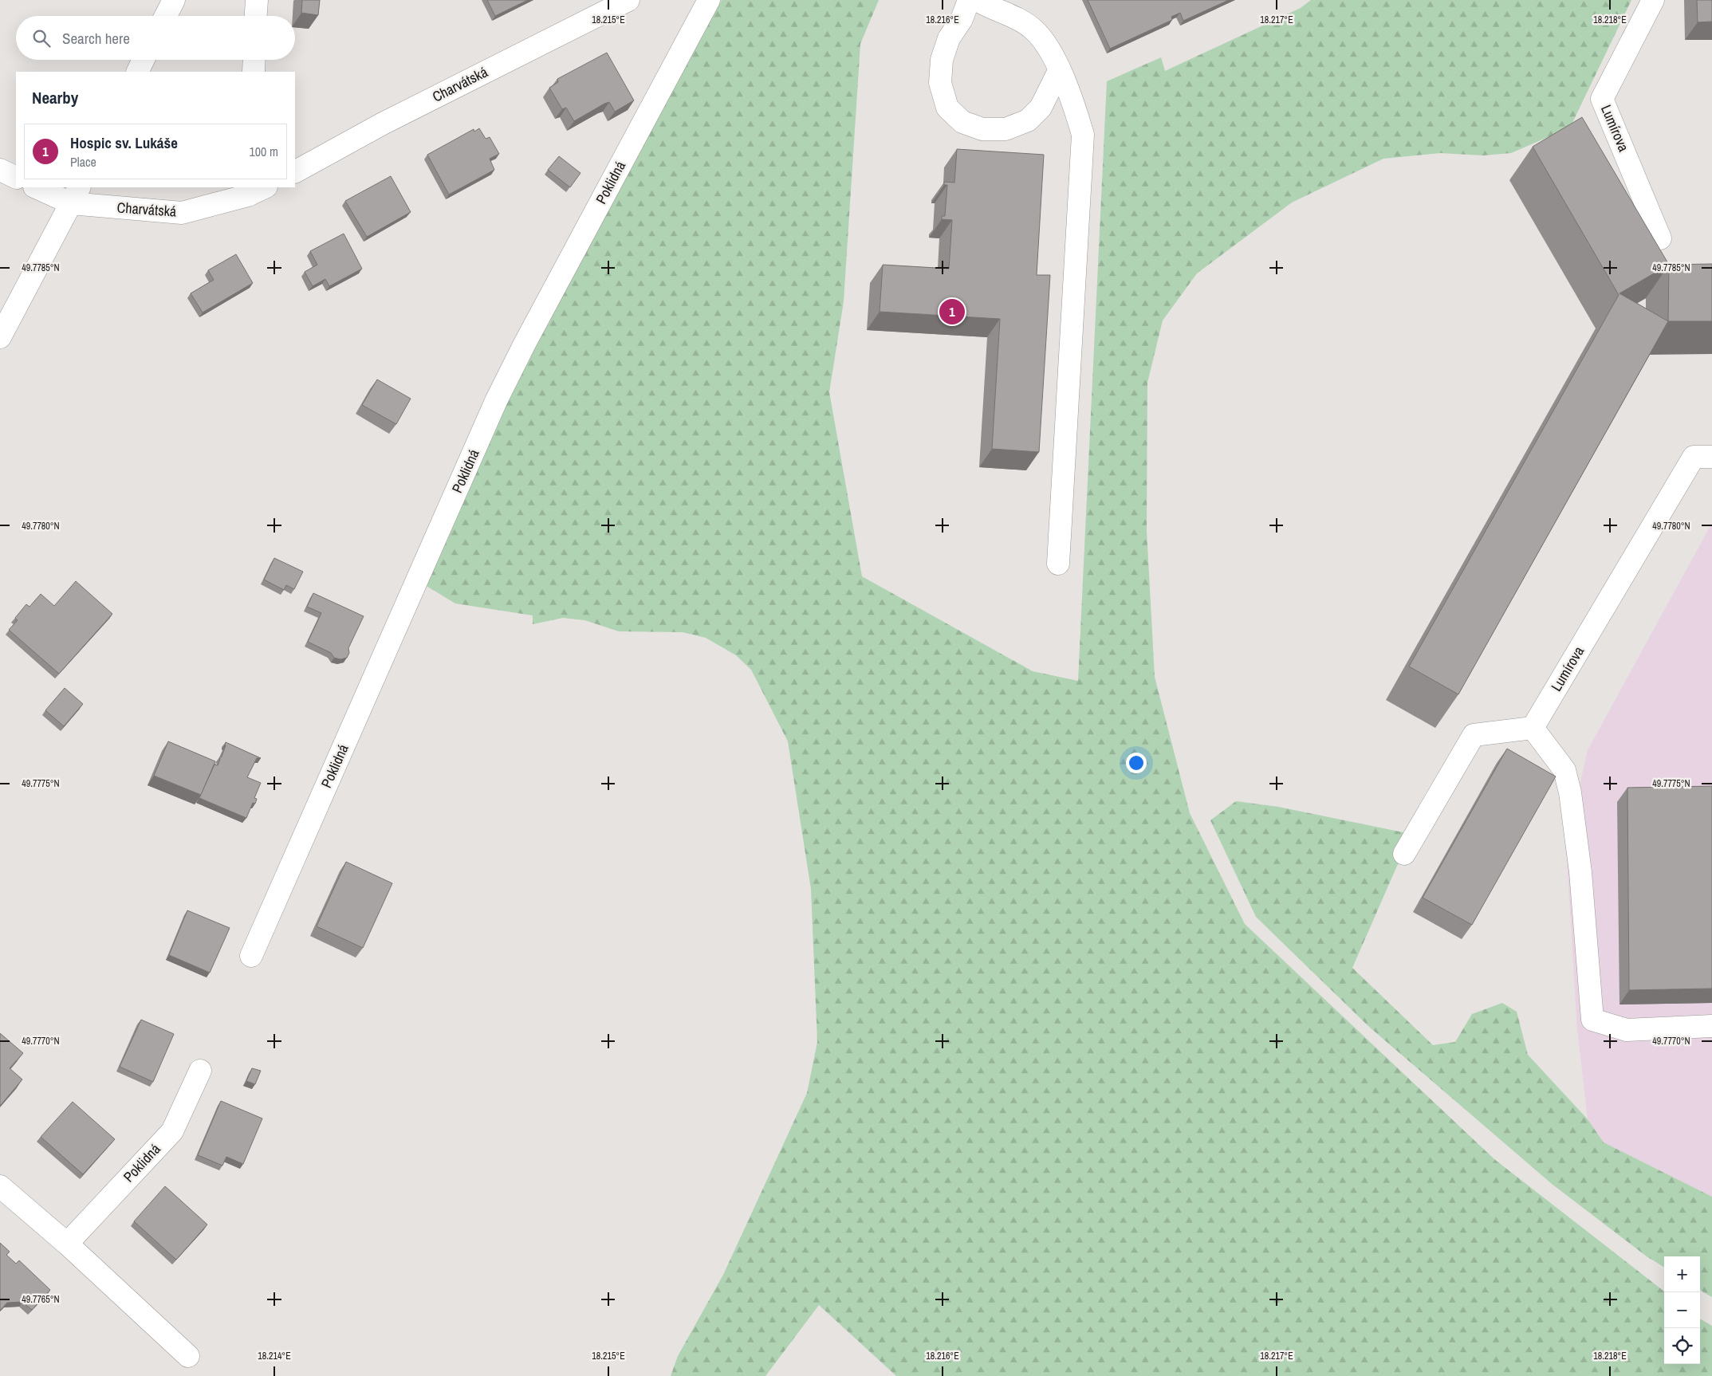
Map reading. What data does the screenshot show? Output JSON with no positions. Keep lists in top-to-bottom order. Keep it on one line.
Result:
{"streets":{"street":["Charvátská","Lumírova","Poklidná"]},"page":{"search":"Search here","heading":"Nearby","list":[{"mark":"1","name":"Hospic sv. Lukáše","note":"Place","value":"100 m"}],"pins":"1","map_buttons":["+","−"]},"coordinates":["18.215°E","18.216°E","18.217°E","18.218°E","49.7785°N","49.7780°N","49.7775°N","49.7770°N","49.7765°N","18.214°E"]}
